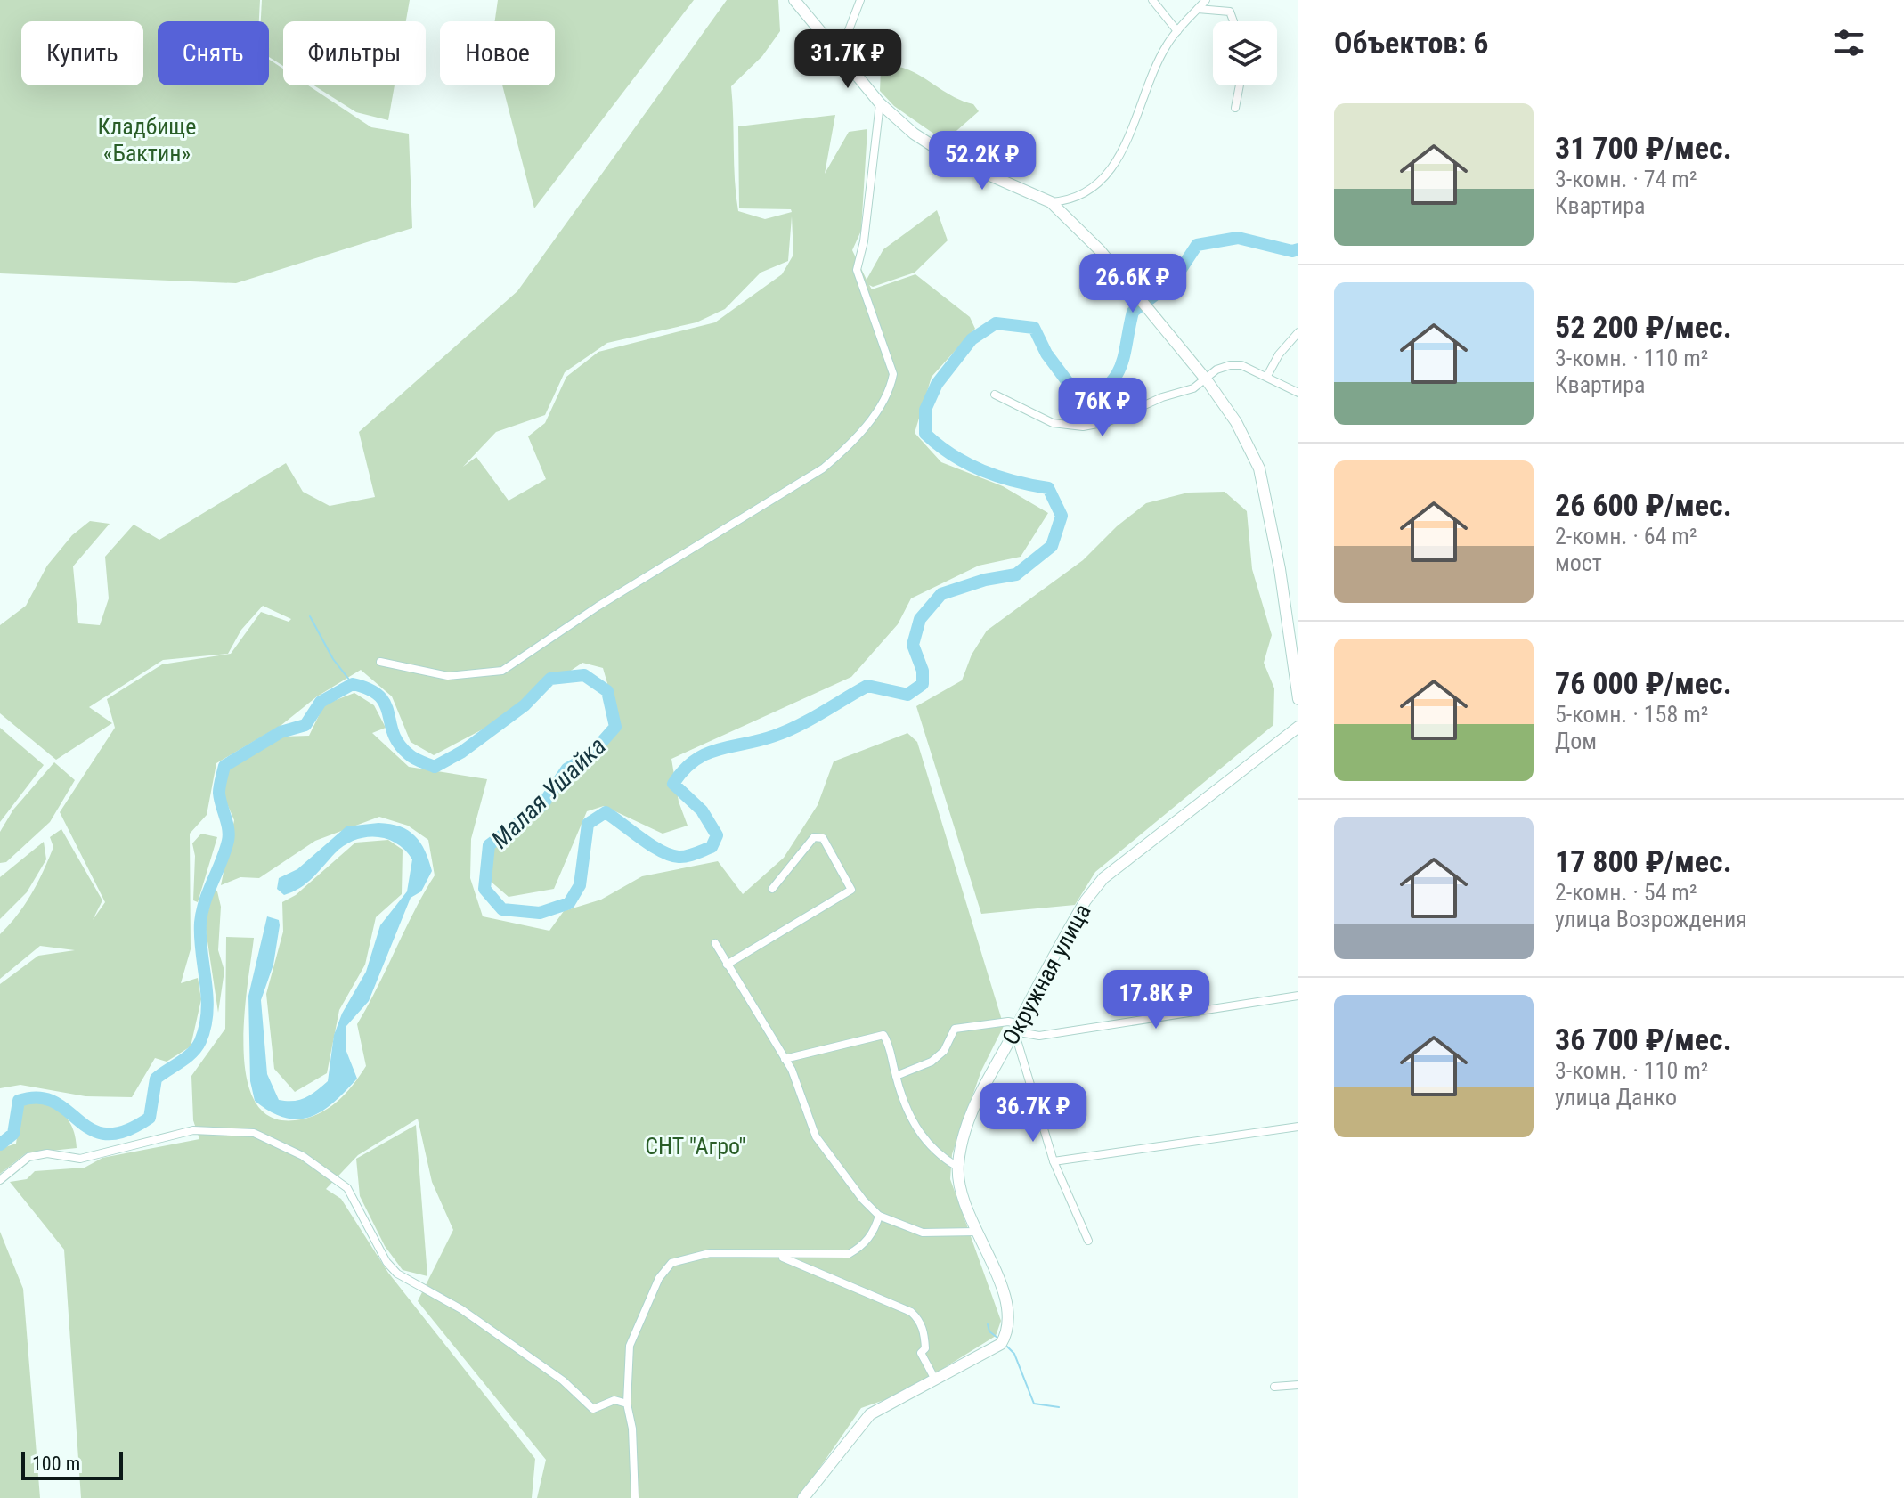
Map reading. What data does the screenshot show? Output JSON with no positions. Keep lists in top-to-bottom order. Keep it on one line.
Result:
{"streets":{"street":["Окружная улица"]},"water":["Малая Ушайка"],"parks":["Кладбище «Бактин»","СНТ \"Агро\""],"scale_bar":"100 m","page":{"heading":"Объектов: 6","chip":["Купить","Снять","Фильтры","Новое"],"price":["31.7K ₽","52.2K ₽","26.6K ₽","76K ₽","17.8K ₽","36.7K ₽"],"list":[{"name":"31 700 ₽/мес.","note":"3-комн. · 74 m² · Квартира"},{"name":"52 200 ₽/мес.","note":"3-комн. · 110 m² · Квартира"},{"name":"26 600 ₽/мес.","note":"2-комн. · 64 m² · мост"},{"name":"76 000 ₽/мес.","note":"5-комн. · 158 m² · Дом"},{"name":"17 800 ₽/мес.","note":"2-комн. · 54 m² · улица Возрождения"},{"name":"36 700 ₽/мес.","note":"3-комн. · 110 m² · улица Данко"}],"scale":"100 m"}}
